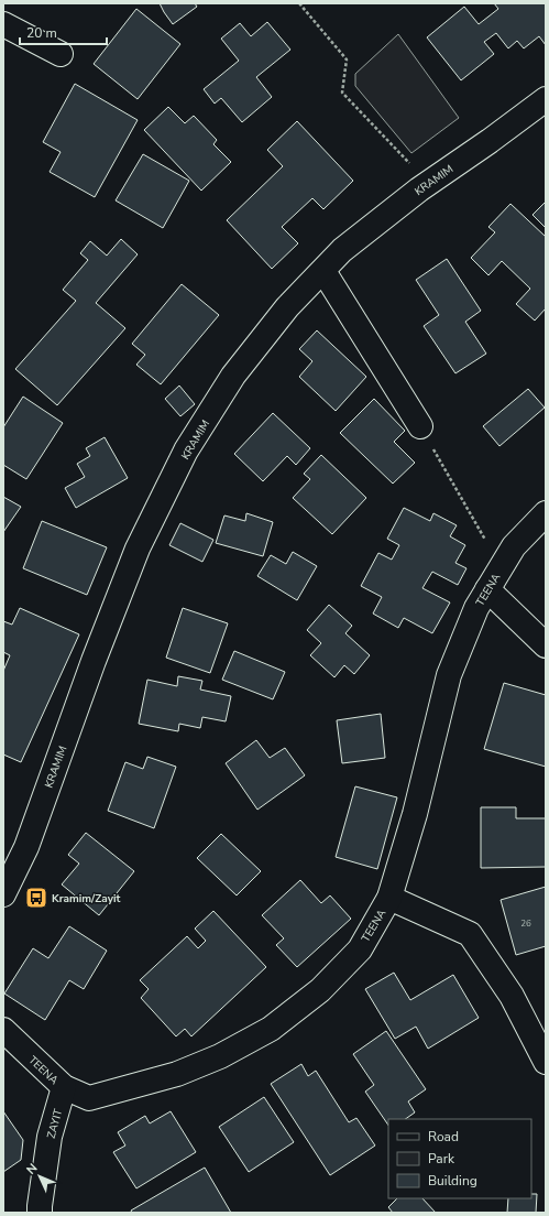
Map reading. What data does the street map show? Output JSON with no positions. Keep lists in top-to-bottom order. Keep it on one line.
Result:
{"streets":{"street":["KRAMIM","TEENA","ZAYIT"]},"crossings":[["TEENA","ZAYIT"]],"places":{"bus stop":["Kramim/Zayit"]},"house_numbers":["26"],"legend":["Road","Park","Building"],"scale_bar":"20 m","north":"top left"}
